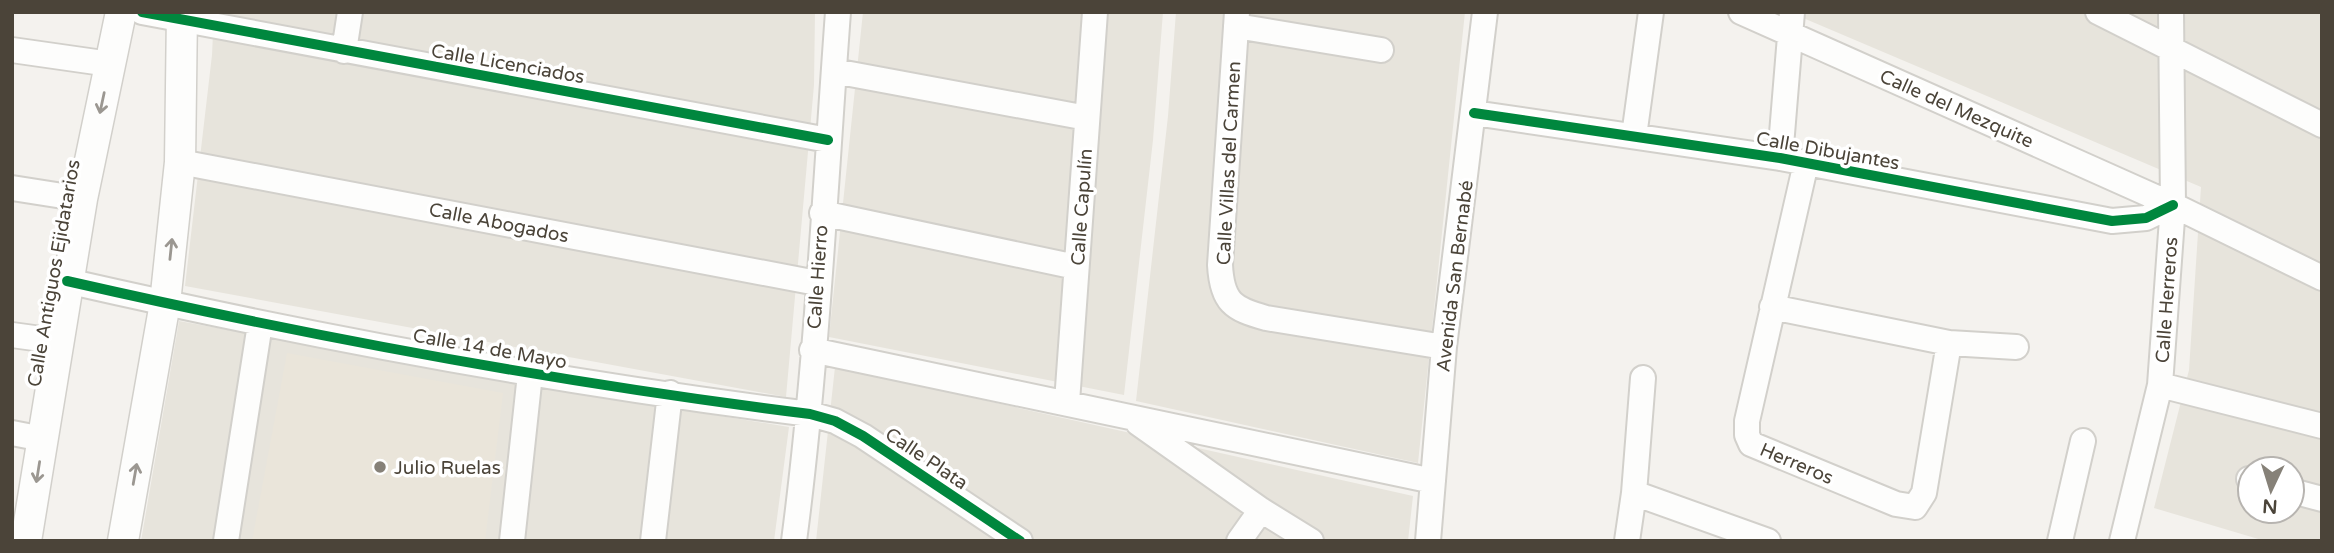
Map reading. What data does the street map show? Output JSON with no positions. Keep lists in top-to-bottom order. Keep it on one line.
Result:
{"streets":{"street":["Calle Licenciados","Calle del Mezquite","Calle Dibujantes","Calle Villas del Carmen","Calle Capulín","Calle Abogados","Calle Antiguos Ejidatarios","Avenida San Bernabé","Calle Hierro","Calle Herreros","Calle 14 de Mayo","Calle Plata","Herreros"]},"crossings":[["Calle Licenciados","Calle Hierro"],["Calle del Mezquite","Calle Dibujantes"],["Calle del Mezquite","Calle Herreros"],["Calle Dibujantes","Avenida San Bernabé"],["Calle Dibujantes","Calle Herreros"],["Calle Dibujantes","Herreros"],["Calle Villas del Carmen","Avenida San Bernabé"],["Calle Abogados","Calle Hierro"],["Calle Antiguos Ejidatarios","Calle 14 de Mayo"],["Calle Hierro","Calle 14 de Mayo"],["Calle Hierro","Calle Plata"],["Calle 14 de Mayo","Calle Plata"]],"places":["Julio Ruelas"],"north":"bottom"}
